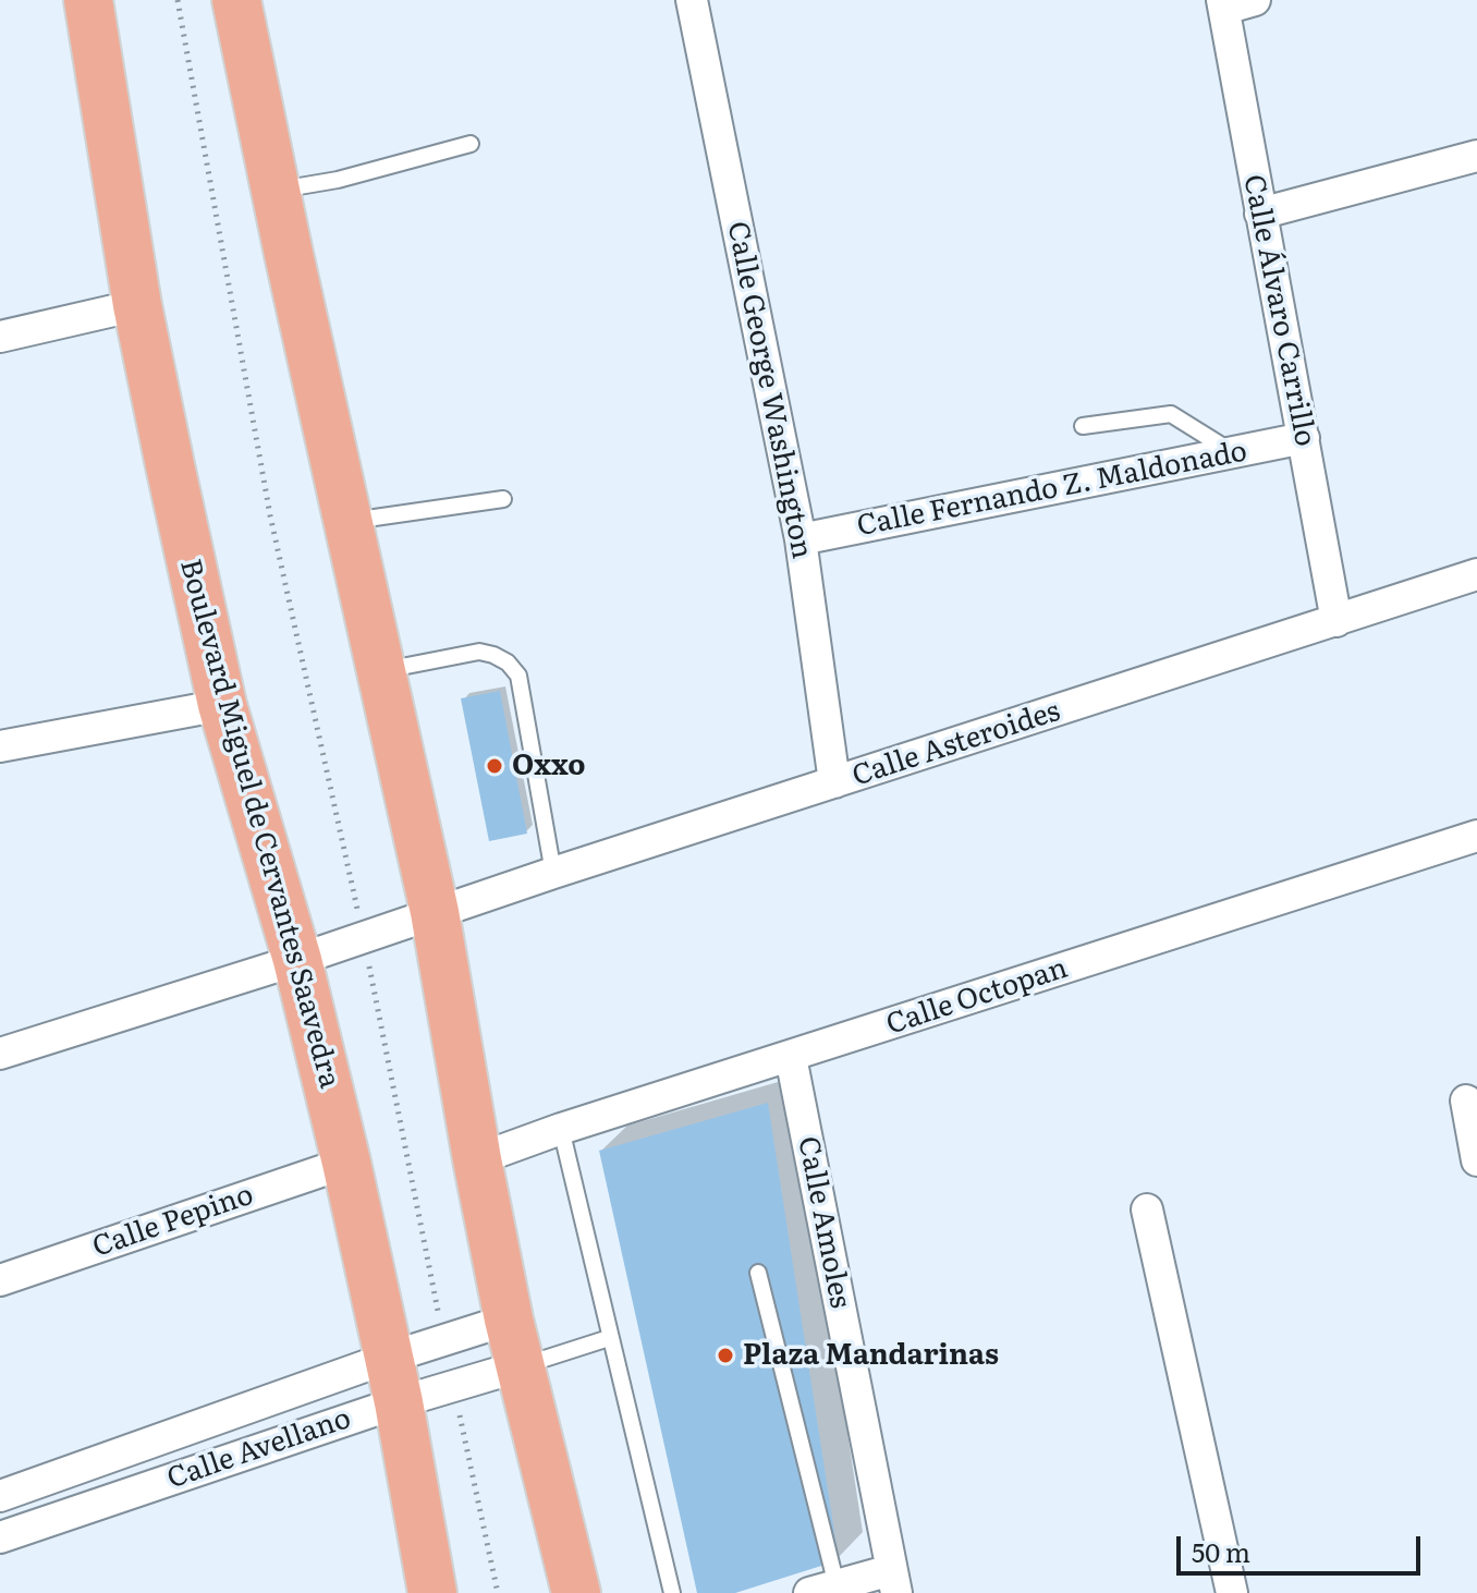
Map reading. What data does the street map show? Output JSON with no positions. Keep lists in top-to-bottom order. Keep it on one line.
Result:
{"streets":{"main road":["Boulevard Miguel de Cervantes Saavedra"],"street":["Calle Álvaro Carrillo","Calle George Washington","Calle Fernando Z. Maldonado","Calle Asteroides","Calle Octopan","Calle Pepino","Calle Amoles","Calle Avellano"]},"crossings":[["Calle Álvaro Carrillo","Calle Fernando Z. Maldonado"],["Calle Álvaro Carrillo","Calle Asteroides"],["Calle George Washington","Calle Fernando Z. Maldonado"],["Calle George Washington","Calle Asteroides"],["Calle Asteroides","Boulevard Miguel de Cervantes Saavedra"],["Boulevard Miguel de Cervantes Saavedra","Calle Pepino"],["Boulevard Miguel de Cervantes Saavedra","Calle Avellano"],["Calle Octopan","Calle Amoles"]],"places":["Oxxo","Plaza Mandarinas"],"scale_bar":"50 m"}
